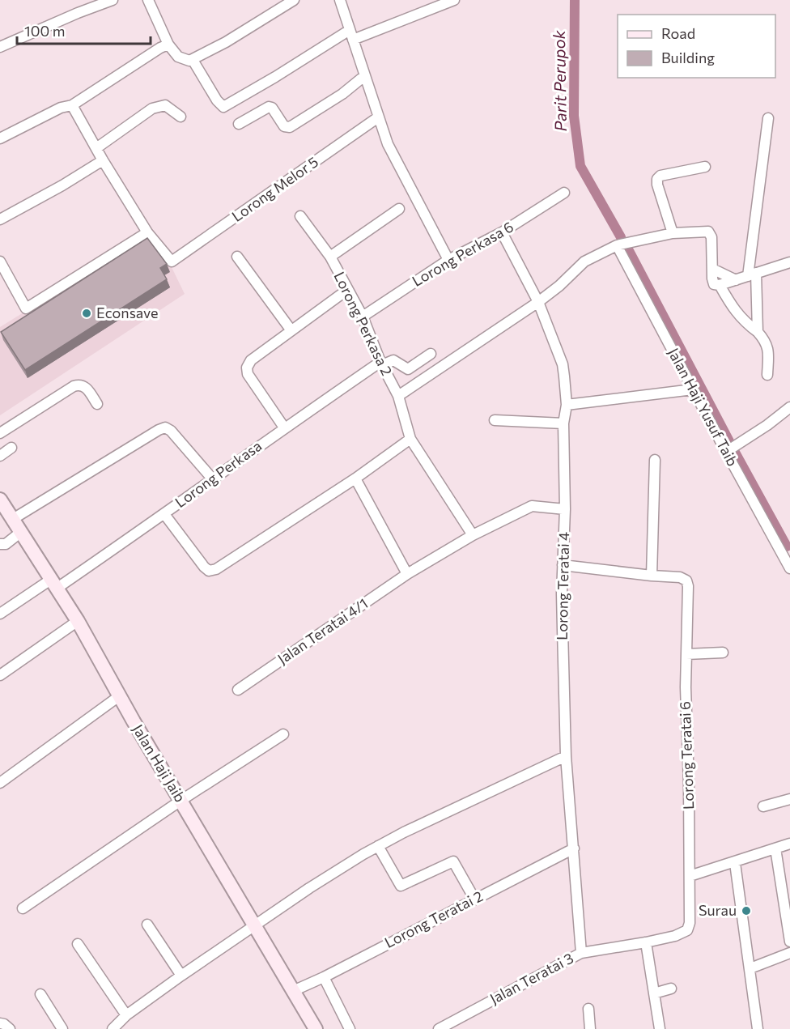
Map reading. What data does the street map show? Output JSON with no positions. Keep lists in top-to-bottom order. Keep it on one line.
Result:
{"streets":{"street":["Lorong Melor 5","Lorong Perkasa 6","Lorong Perkasa 2","Jalan Haji Yusuf Taib","Lorong Perkasa","Lorong Teratai 4","Jalan Teratai 4/1","Lorong Teratai 6","Jalan Haji Jaib","Lorong Teratai 2","Jalan Teratai 3"]},"crossings":[["Lorong Perkasa 6","Lorong Perkasa 2"],["Lorong Perkasa 6","Lorong Teratai 4"],["Lorong Perkasa 2","Lorong Perkasa"],["Lorong Perkasa 2","Jalan Teratai 4/1"],["Lorong Perkasa","Jalan Haji Jaib"],["Lorong Teratai 4","Jalan Teratai 4/1"],["Lorong Teratai 4","Lorong Teratai 2"],["Lorong Teratai 4","Jalan Teratai 3"],["Lorong Teratai 6","Jalan Teratai 3"],["Jalan Haji Jaib","Lorong Teratai 2"]],"water":["Parit Perupok"],"places":["Econsave","Surau"],"legend":["Road","Building"],"scale_bar":"100 m"}
